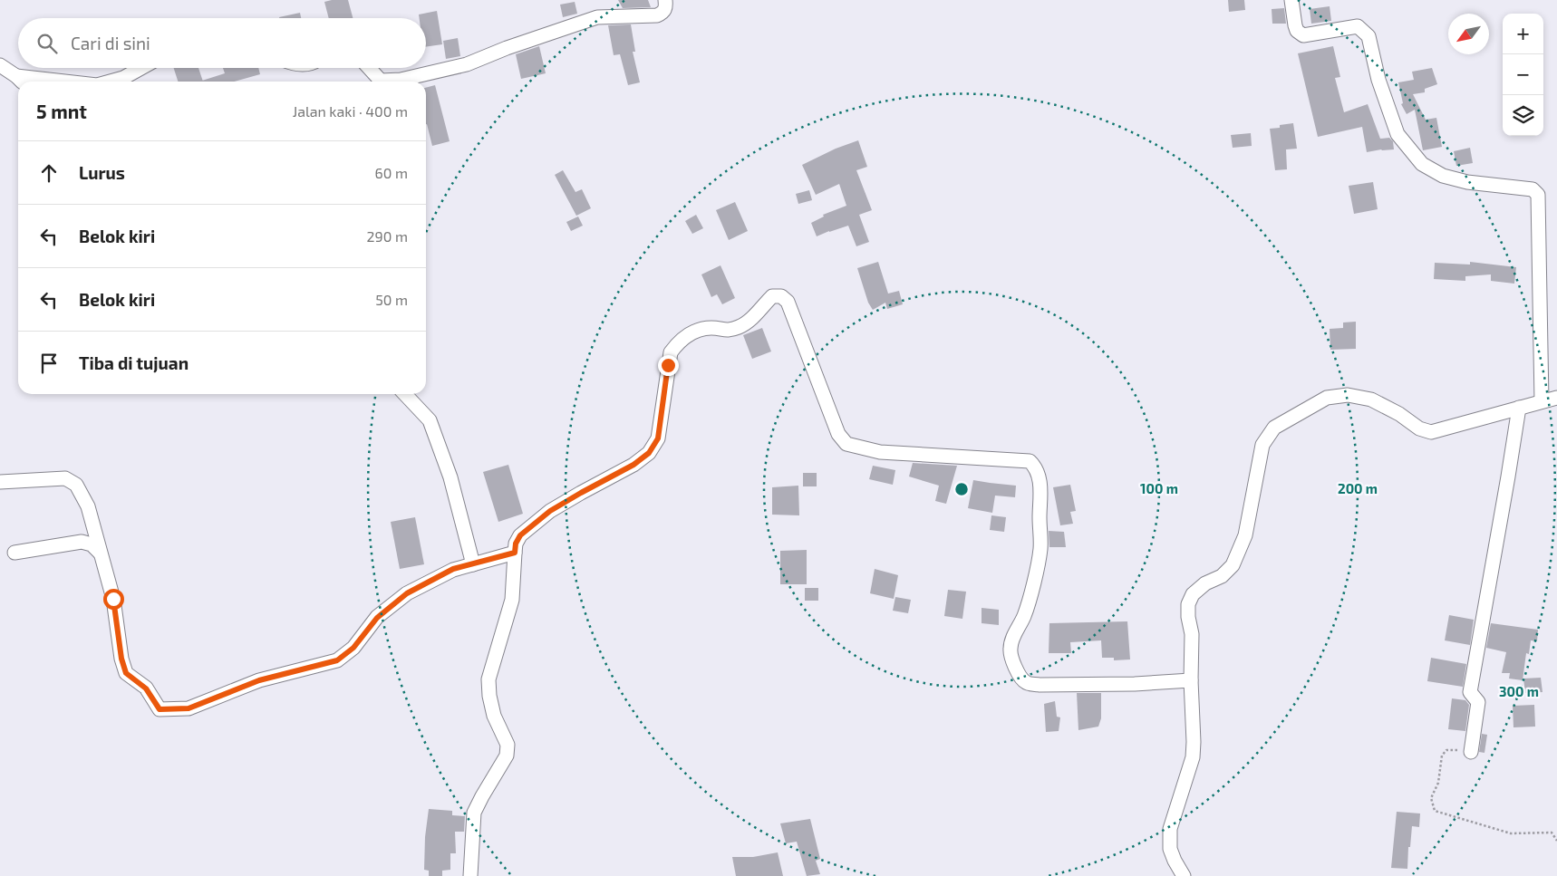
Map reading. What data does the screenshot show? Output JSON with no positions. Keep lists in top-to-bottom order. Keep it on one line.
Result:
{"north":"bottom left","page":{"map_buttons":["+","−"],"search":"Cari di sini","heading":["5 mnt","Jalan kaki · 400 m"],"list":[["Lurus","60 m"],["Belok kiri","290 m"],["Belok kiri","50 m"],"Tiba di tujuan"]},"rings":["100 m","200 m","300 m"]}
